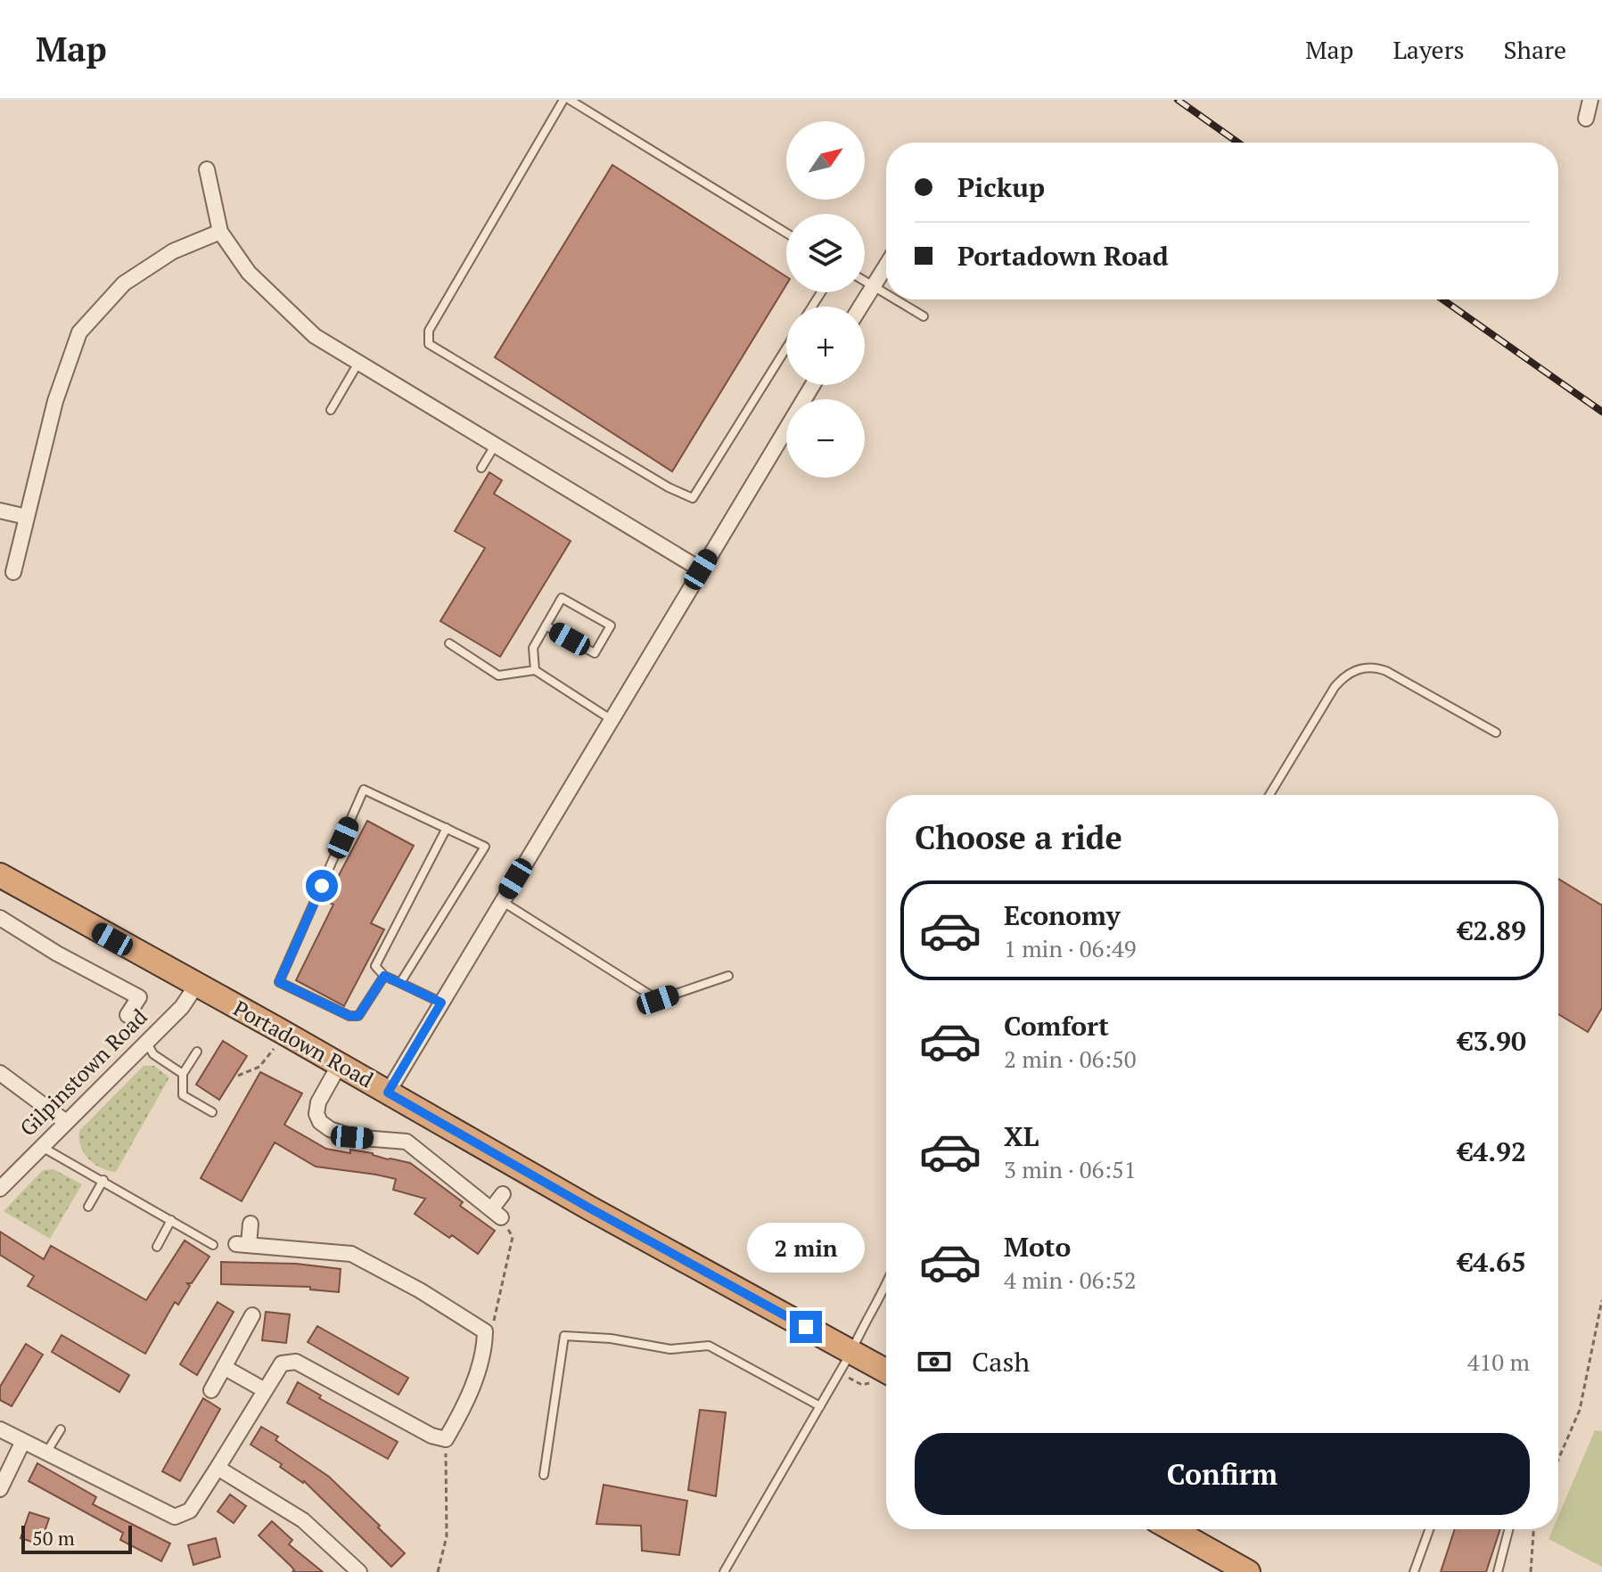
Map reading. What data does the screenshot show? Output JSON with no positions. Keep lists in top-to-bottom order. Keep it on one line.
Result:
{"streets":{"highway":["Portadown Road"],"street":["Gilpinstown Road"]},"crossings":[["Portadown Road","Gilpinstown Road"]],"scale_bar":"50 m","north":"top right","page":{"header":"Map","nav":["Map","Layers","Share"],"map_buttons":["+","−"],"banner":["Pickup","Portadown Road"],"heading":"Choose a ride","list":[{"name":"Economy","note":"1 min · 06:49","value":"€2.89"},{"name":"Comfort","note":"2 min · 06:50","value":"€3.90"},{"name":"XL","note":"3 min · 06:51","value":"€4.92"},{"name":"Moto","note":"4 min · 06:52","value":"€4.65"}],"bubble":"2 min","pay":["Cash","410 m"],"buttons":"Confirm","scale":"50 m"}}
